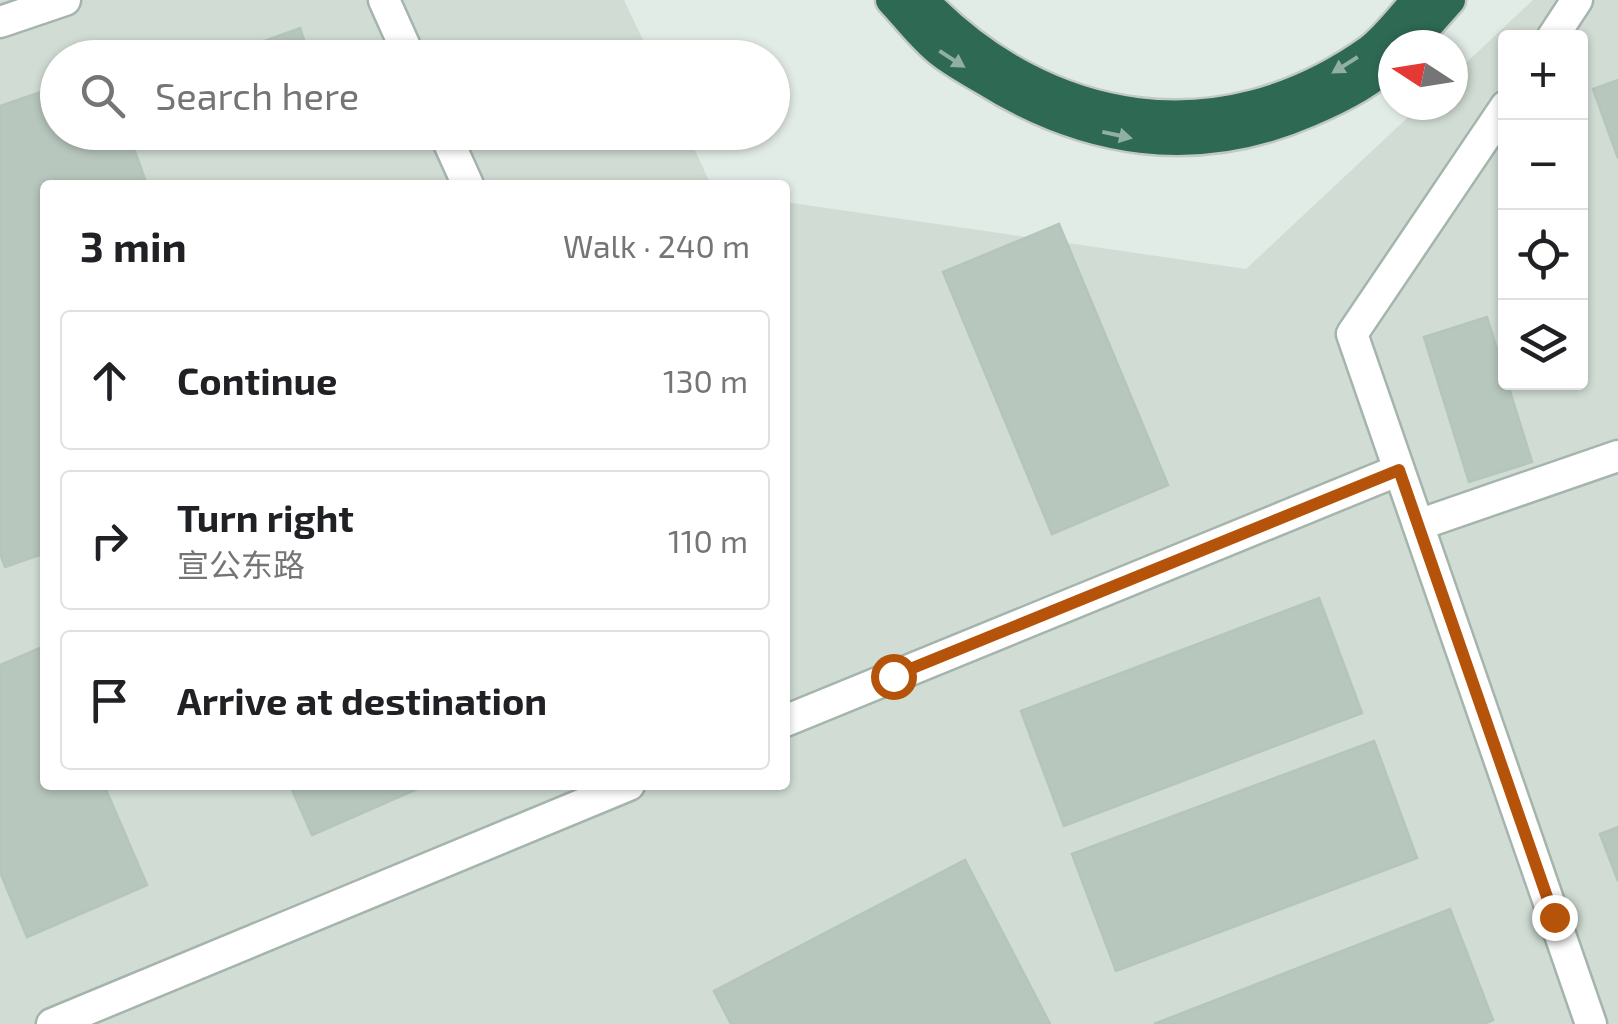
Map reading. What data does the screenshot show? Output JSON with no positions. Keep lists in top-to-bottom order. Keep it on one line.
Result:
{"north":"left","page":{"map_buttons":["+","−"],"search":"Search here","heading":["3 min","Walk · 240 m"],"list":[["Continue","130 m"],["Turn right","宣公东路","110 m"],"Arrive at destination"]}}
